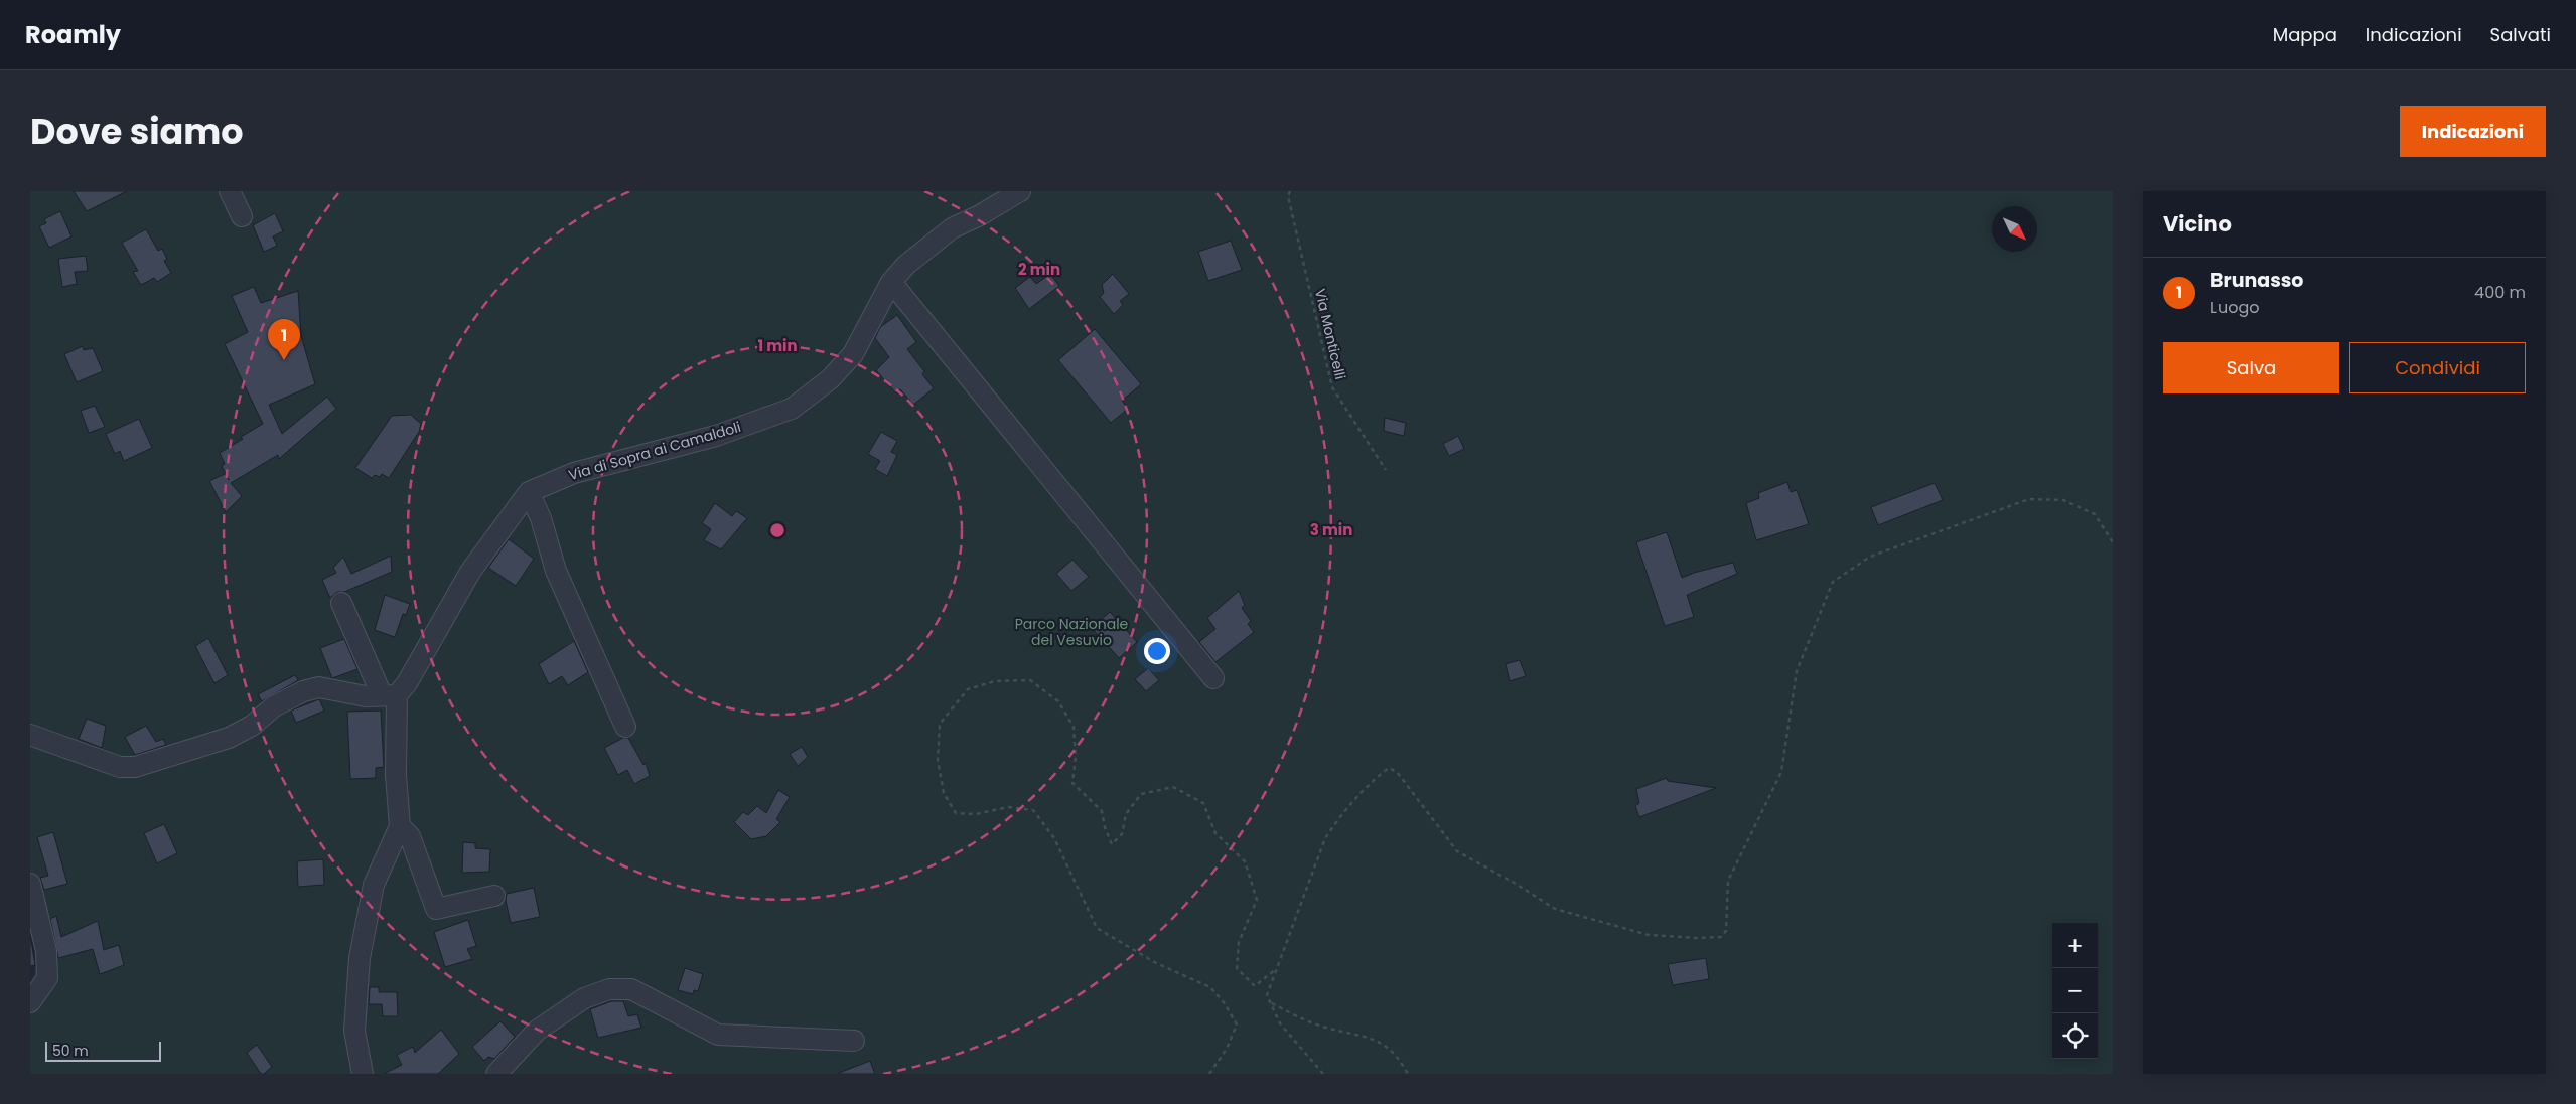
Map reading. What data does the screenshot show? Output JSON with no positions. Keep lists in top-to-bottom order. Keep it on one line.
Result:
{"streets":{"street":["Via di Sopra ai Camaldoli"],"path":["Via Monticelli"]},"parks":["Parco Nazionale del Vesuvio"],"scale_bar":"50 m","north":"bottom right","page":{"header":"Roamly","nav":["Mappa","Indicazioni","Salvati"],"title":"Dove siamo","buttons":["Indicazioni",["Salva","Condividi"]],"heading":"Vicino","list":[{"mark":"1","name":"Brunasso","note":"Luogo","value":"400 m"}],"pins":"1","map_buttons":["+","−"],"scale":"50 m"},"rings":["2 min","1 min","3 min"]}
